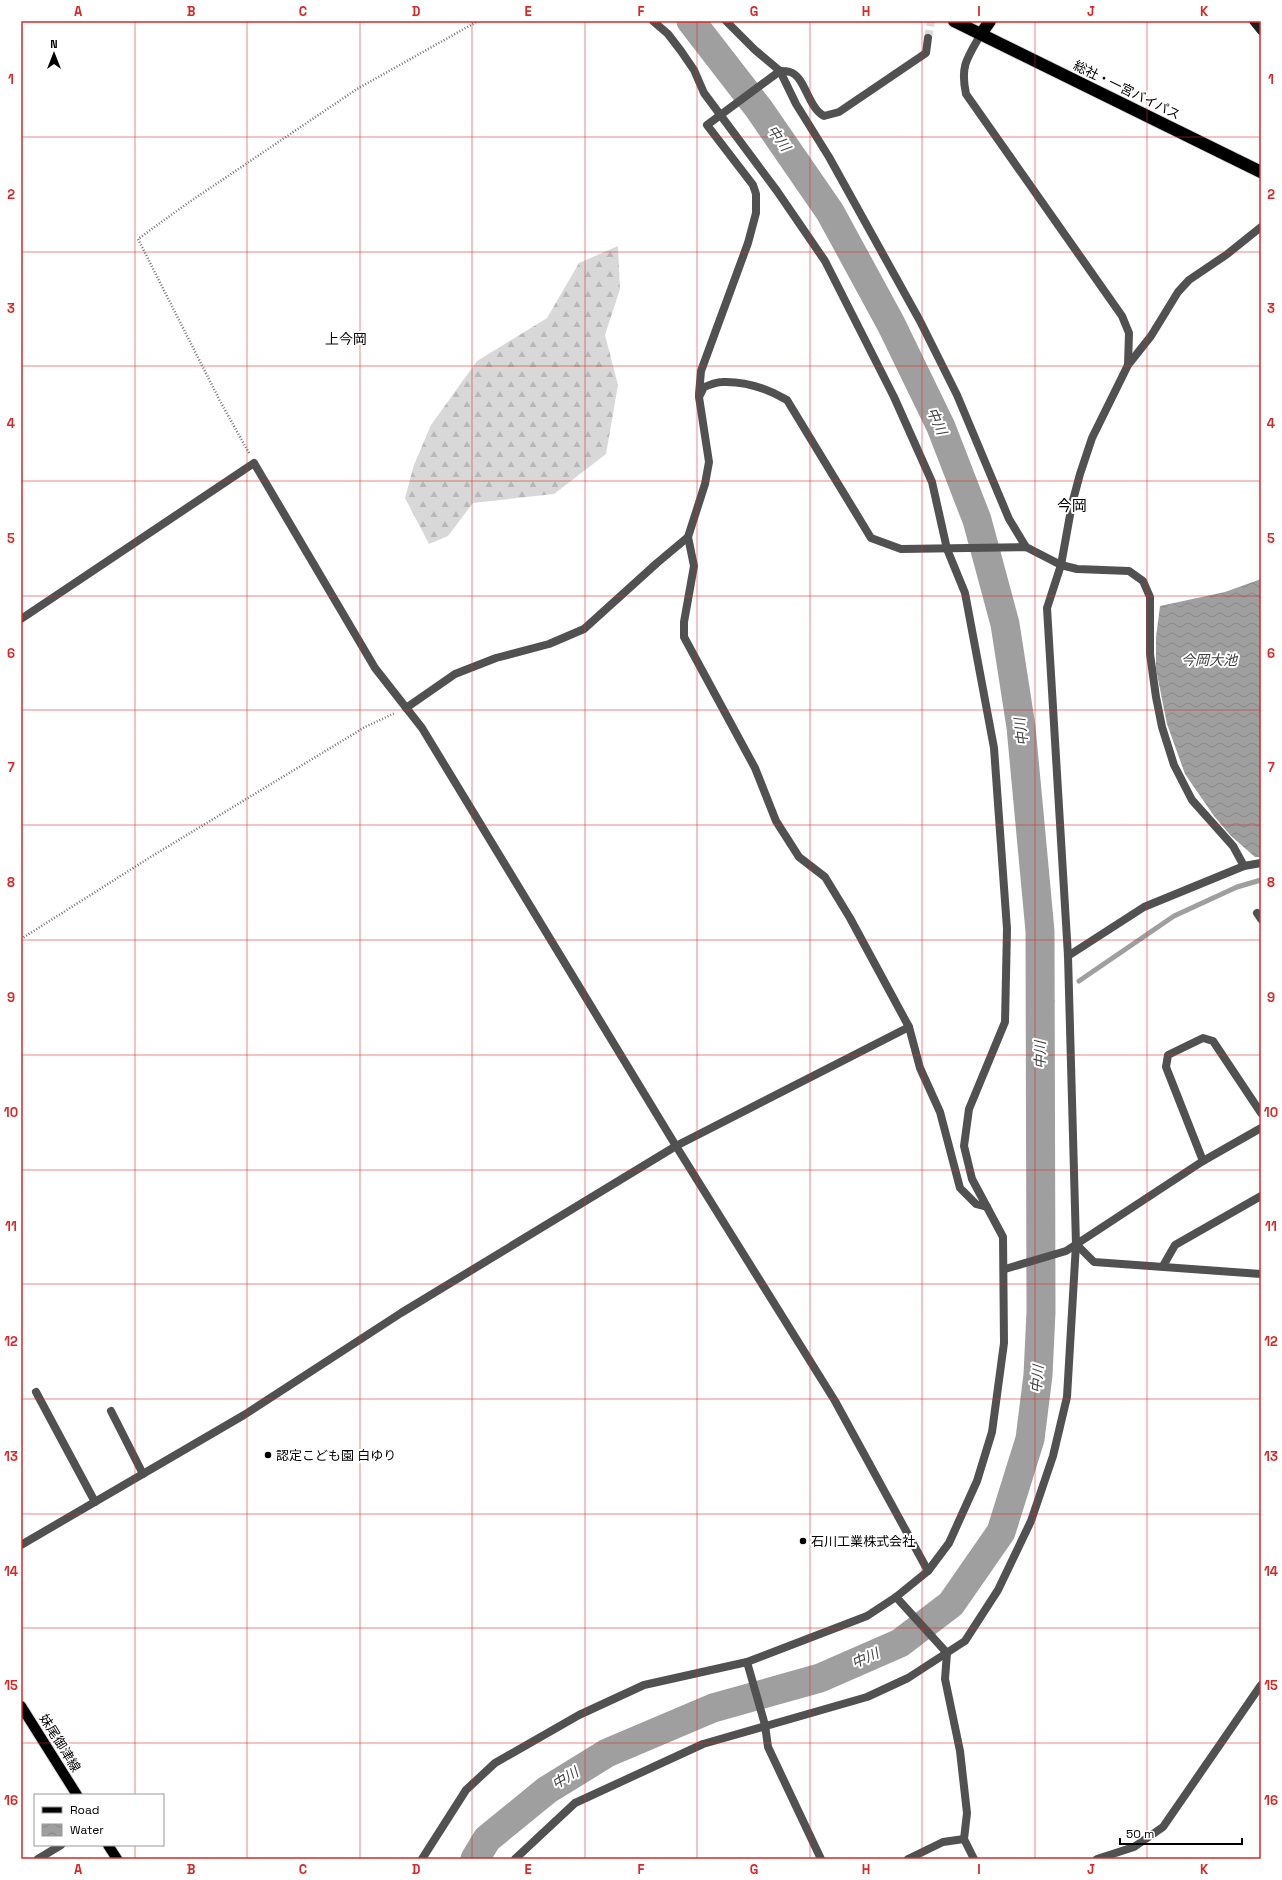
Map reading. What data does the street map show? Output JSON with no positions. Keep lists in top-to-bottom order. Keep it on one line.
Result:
{"streets":{"highway":["総社・一宮バイパス"],"main road":["妹尾御津線"]},"districts":["上今岡","今岡"],"water":["中川","今岡大池"],"places":["認定こども園 白ゆり","石川工業株式会社"],"legend":["Road","Water"],"scale_bar":"50 m","north":"top","grid":{"columns":["A","B","C","D","E","F","G","H","I","J","K"],"rows":["1","2","3","4","5","6","7","8","9","10","11","12","13","14","15","16"]}}
